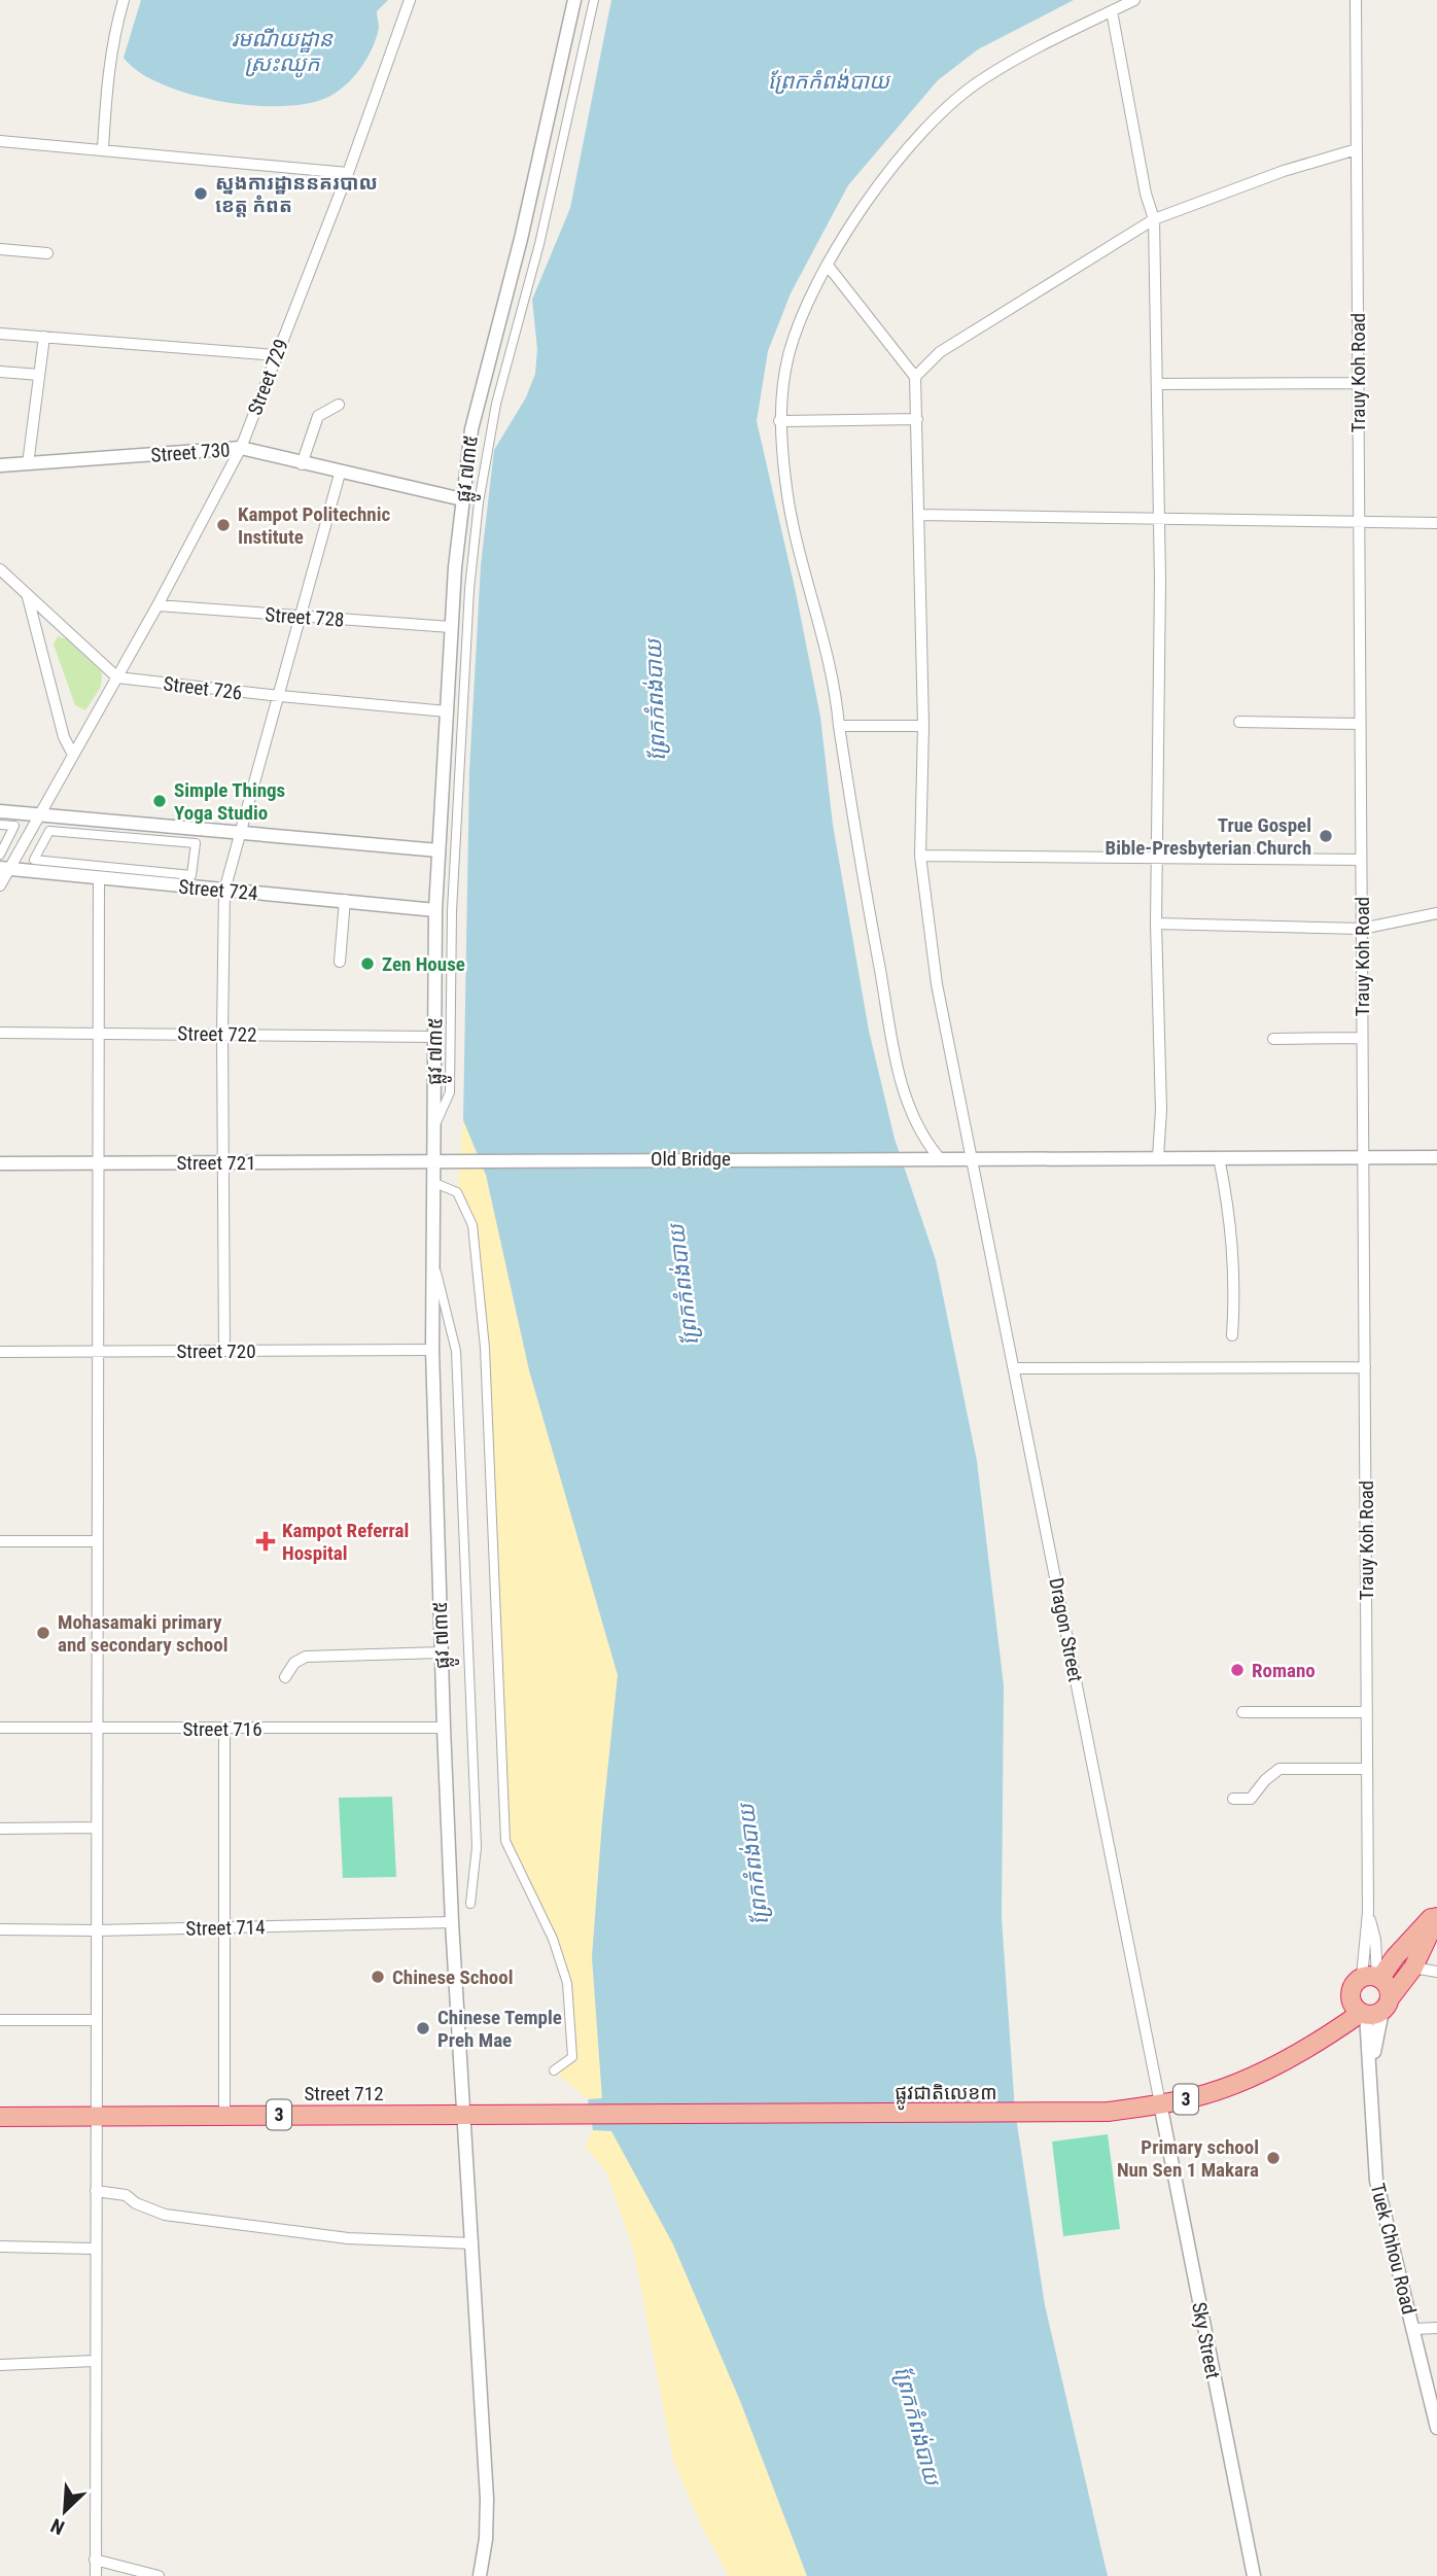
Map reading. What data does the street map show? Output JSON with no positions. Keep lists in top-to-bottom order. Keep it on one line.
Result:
{"streets":{"highway":["ផ្លូវជាតិលេខ៣","Street 712","3"],"street":["Trauy Koh Road","Street 729","Street 730","ផ្លូវ ៧៣៥","Street 728","Street 726","Street 724","Street 722","Old Bridge","Street 721","Street 720","Dragon Street","Street 716","Street 714","Tuek Chhou Road","Sky Street"]},"crossings":[["Trauy Koh Road","Old Bridge"],["Street 729","Street 730"],["Street 729","Street 728"],["Street 729","Street 726"],["Street 729","Street 724"],["Street 730","ផ្លូវ ៧៣៥"],["ផ្លូវ ៧៣៥","Street 728"],["ផ្លូវ ៧៣៥","Street 726"],["ផ្លូវ ៧៣៥","Street 724"],["ផ្លូវ ៧៣៥","Street 722"],["ផ្លូវ ៧៣៥","Old Bridge"],["ផ្លូវ ៧៣៥","Street 721"],["ផ្លូវ ៧៣៥","Street 720"],["ផ្លូវ ៧៣៥","Street 716"],["ផ្លូវ ៧៣៥","Street 714"],["ផ្លូវ ៧៣៥","Street 712"],["Old Bridge","Street 721"],["Old Bridge","Dragon Street"],["Dragon Street","ផ្លូវជាតិលេខ៣"],["Dragon Street","Sky Street"],["ផ្លូវជាតិលេខ៣","Street 712"],["ផ្លូវជាតិលេខ៣","Tuek Chhou Road"],["ផ្លូវជាតិលេខ៣","Sky Street"]],"water":["រមណីយដ្ឋាន ស្រះឈូក","ព្រែកកំពង់បាយ"],"places":{"other":["ស្នងការដ្ឋាននគរបាល ខេត្ត កំពត","Kampot Politechnic Institute","Simple Things Yoga Studio","True Gospel Bible-Presbyterian Church","Zen House","Mohasamaki primary and secondary school","Romano","Chinese School","Chinese Temple Preh Mae","Primary school Nun Sen 1 Makara"],"health":["Kampot Referral Hospital"]},"north":"bottom left"}
